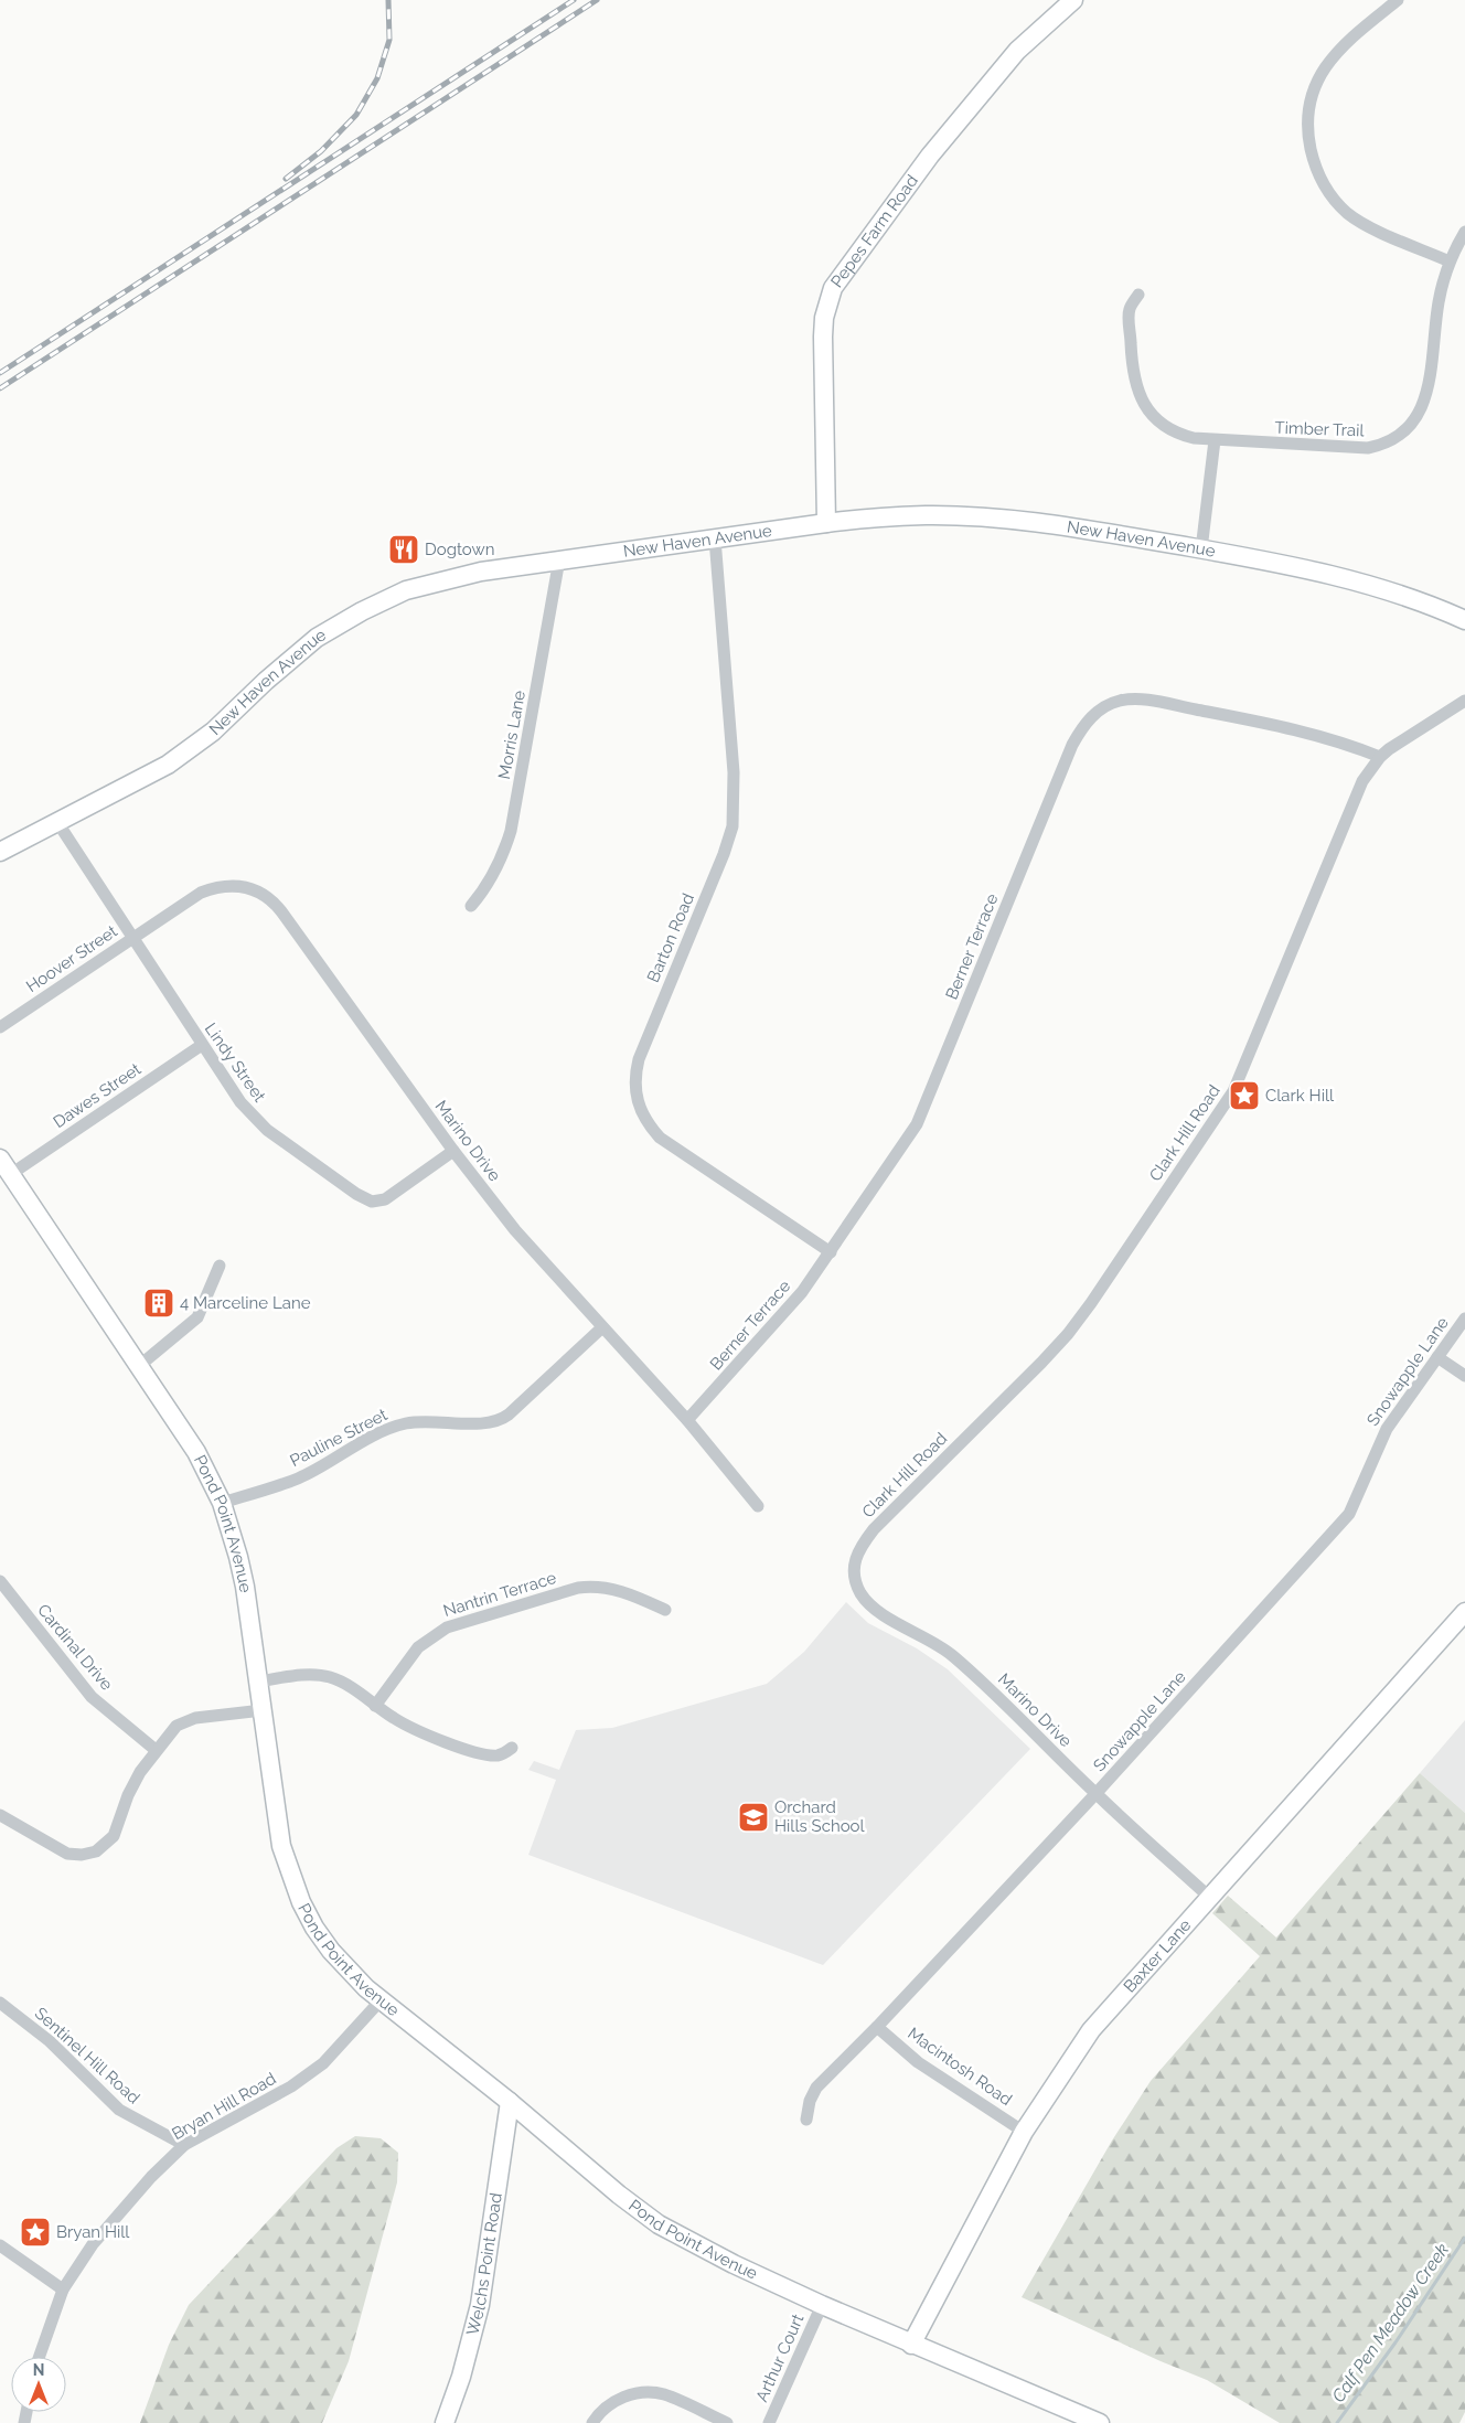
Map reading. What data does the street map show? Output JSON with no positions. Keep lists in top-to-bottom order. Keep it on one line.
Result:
{"streets":{"main road":["Pepes Farm Road","New Haven Avenue","Pond Point Avenue","Baxter Lane","Welchs Point Road"],"street":["Timber Trail","Morris Lane","Barton Road","Berner Terrace","Hoover Street","Lindy Street","Dawes Street","Clark Hill Road","Marino Drive","Snowapple Lane","Pauline Street","Nantrin Terrace","Cardinal Drive","Sentinel Hill Road","Macintosh Road","Bryan Hill Road","Arthur Court"]},"crossings":[["Pepes Farm Road","New Haven Avenue"],["New Haven Avenue","Morris Lane"],["New Haven Avenue","Barton Road"],["New Haven Avenue","Lindy Street"],["Barton Road","Berner Terrace"],["Berner Terrace","Clark Hill Road"],["Berner Terrace","Marino Drive"],["Hoover Street","Lindy Street"],["Hoover Street","Marino Drive"],["Lindy Street","Dawes Street"],["Lindy Street","Marino Drive"],["Dawes Street","Pond Point Avenue"],["Clark Hill Road","Marino Drive"],["Marino Drive","Snowapple Lane"],["Marino Drive","Pauline Street"],["Marino Drive","Baxter Lane"],["Snowapple Lane","Macintosh Road"],["Pauline Street","Pond Point Avenue"],["Pond Point Avenue","Baxter Lane"],["Pond Point Avenue","Bryan Hill Road"],["Pond Point Avenue","Welchs Point Road"],["Pond Point Avenue","Arthur Court"],["Baxter Lane","Macintosh Road"],["Sentinel Hill Road","Bryan Hill Road"]],"water":["Calf Pen Meadow Creek"],"places":{"restaurant":["Dogtown"],"place":["Clark Hill","Bryan Hill"],"building":["4 Marceline Lane"],"school or university":["Orchard Hills School"]},"north":"top"}
